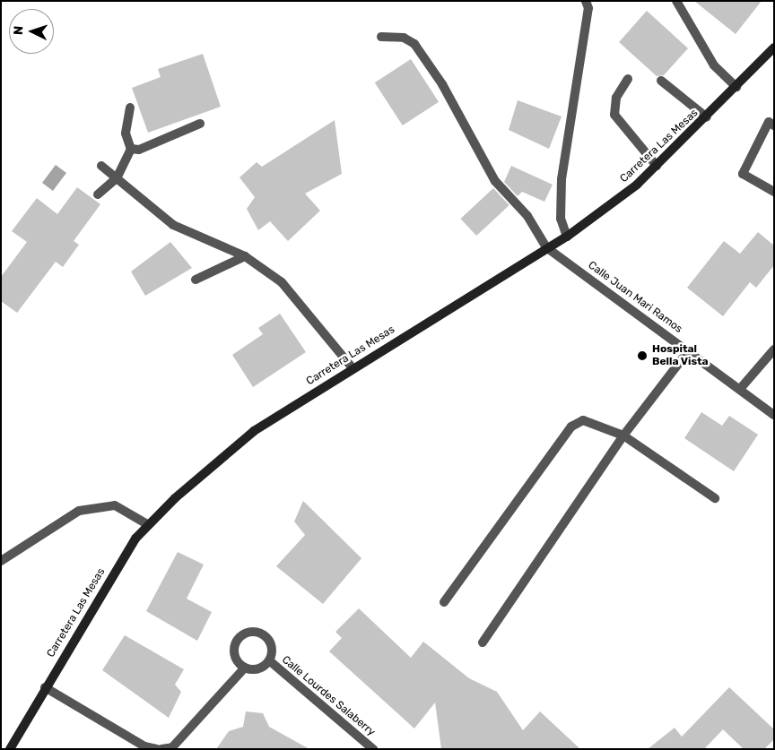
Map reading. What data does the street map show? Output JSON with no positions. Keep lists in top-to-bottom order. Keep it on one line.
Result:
{"streets":{"street":["Carretera Las Mesas","Calle Juan Mari Ramos","Calle Lourdes Salaberry"]},"crossings":[["Carretera Las Mesas","Calle Juan Mari Ramos"]],"places":["Hospital Bella Vista"],"north":"left"}
